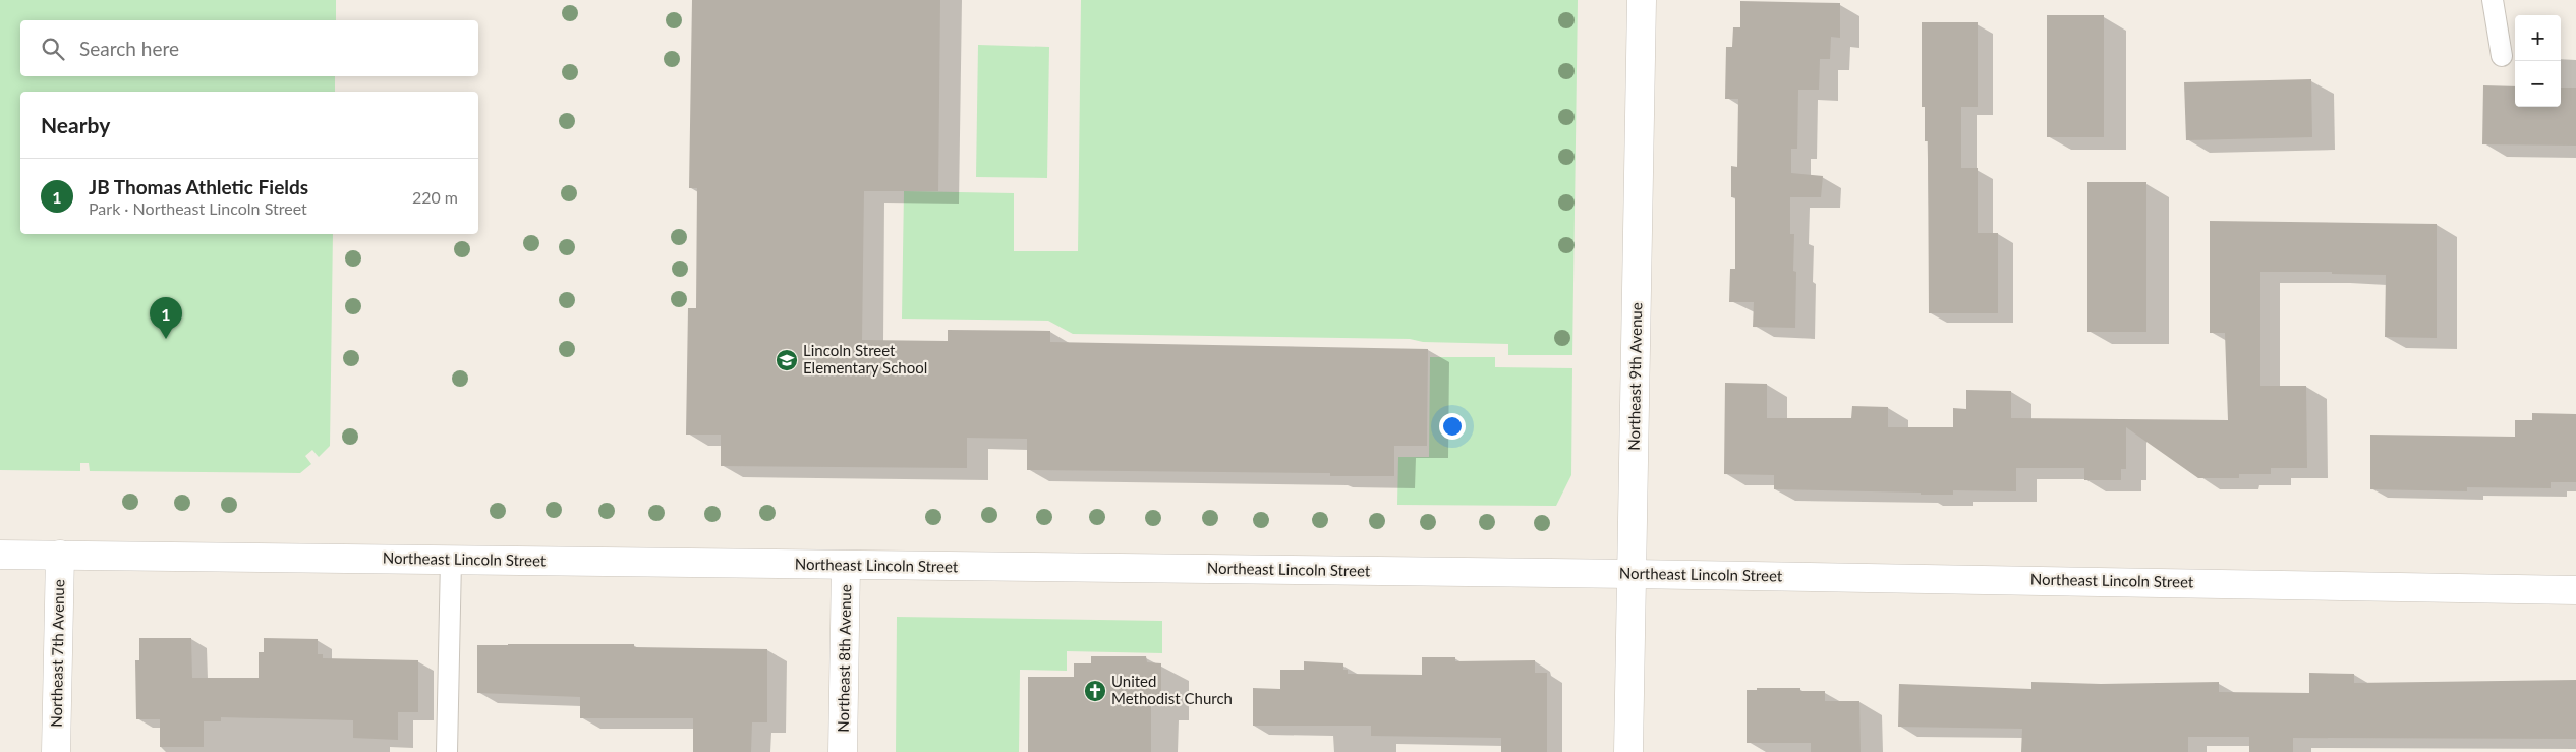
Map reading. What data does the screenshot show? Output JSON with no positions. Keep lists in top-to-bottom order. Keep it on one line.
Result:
{"streets":{"street":["Northeast 9th Avenue","Northeast Lincoln Street","Northeast 7th Avenue","Northeast 8th Avenue"]},"crossings":[["Northeast 9th Avenue","Northeast Lincoln Street"],["Northeast Lincoln Street","Northeast 7th Avenue"],["Northeast Lincoln Street","Northeast 8th Avenue"]],"places":{"school or university":["Lincoln Street Elementary School"],"church":["United Methodist Church"]},"page":{"map_buttons":["+","−"],"search":"Search here","heading":"Nearby","list":[{"mark":"1","name":"JB Thomas Athletic Fields","note":"Park · Northeast Lincoln Street","value":"220 m"}],"pins":"1"}}
